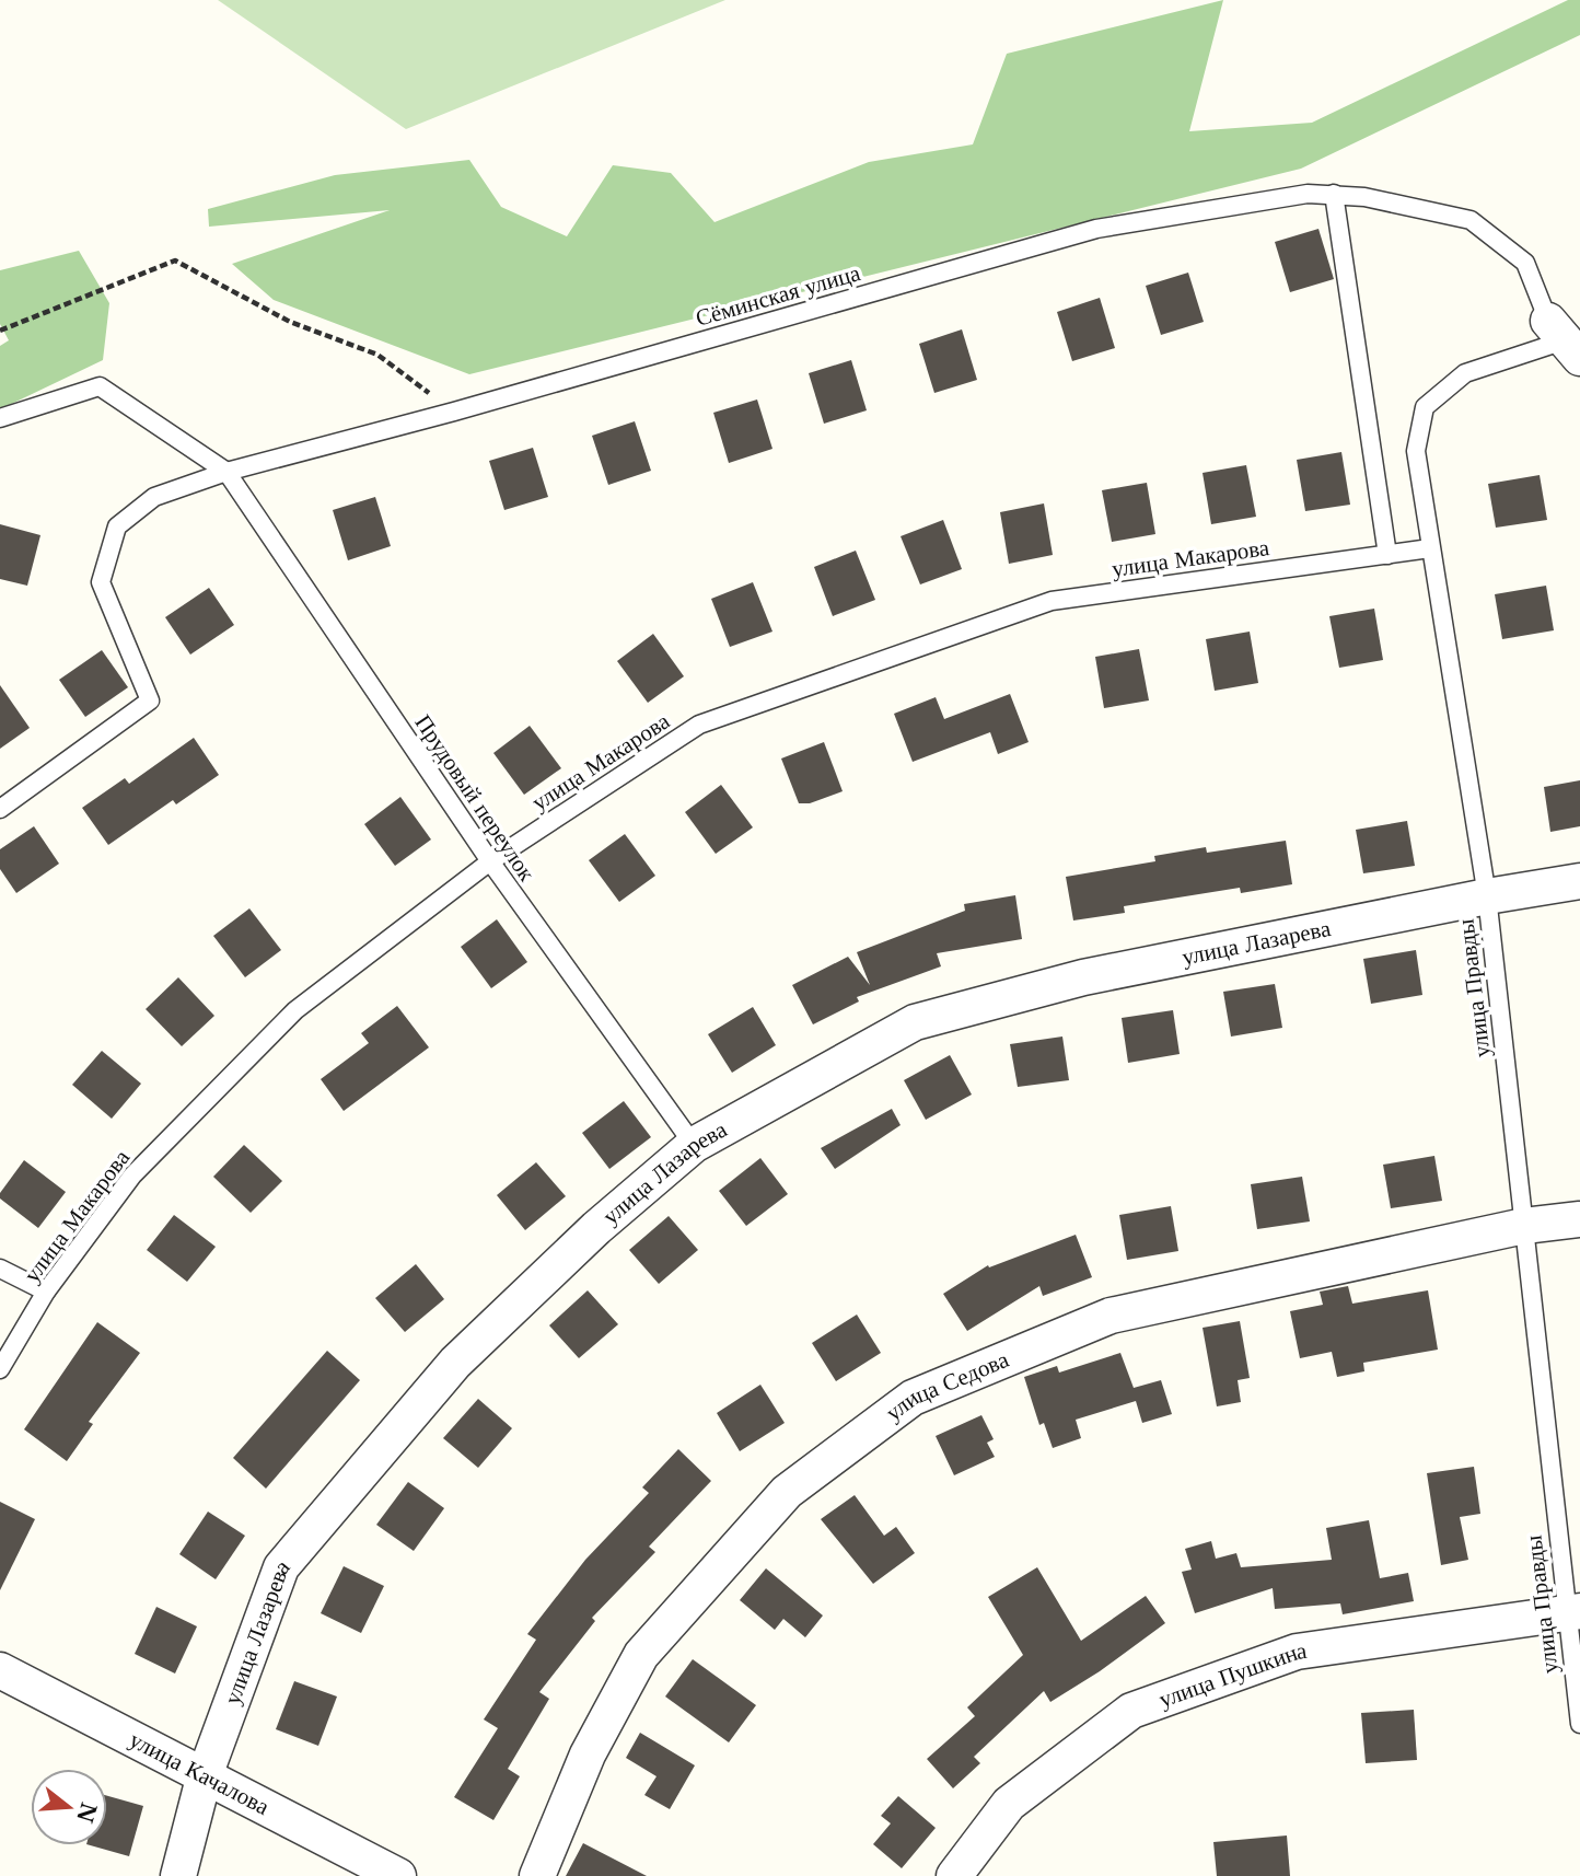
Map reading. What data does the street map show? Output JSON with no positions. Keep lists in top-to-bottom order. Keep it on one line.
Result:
{"streets":{"street":["улица Лазарева","улица Седова","улица Пушкина","улица Качалова"],"lane":["Сёминская улица","улица Макарова","Прудовый переулок","улица Правды"]},"crossings":[["Сёминская улица","Прудовый переулок"],["Сёминская улица","улица Правды"],["улица Макарова","Прудовый переулок"],["улица Макарова","улица Правды"],["Прудовый переулок","улица Лазарева"],["улица Лазарева","улица Правды"],["улица Лазарева","улица Качалова"],["улица Правды","улица Седова"],["улица Правды","улица Пушкина"]],"north":"right"}
